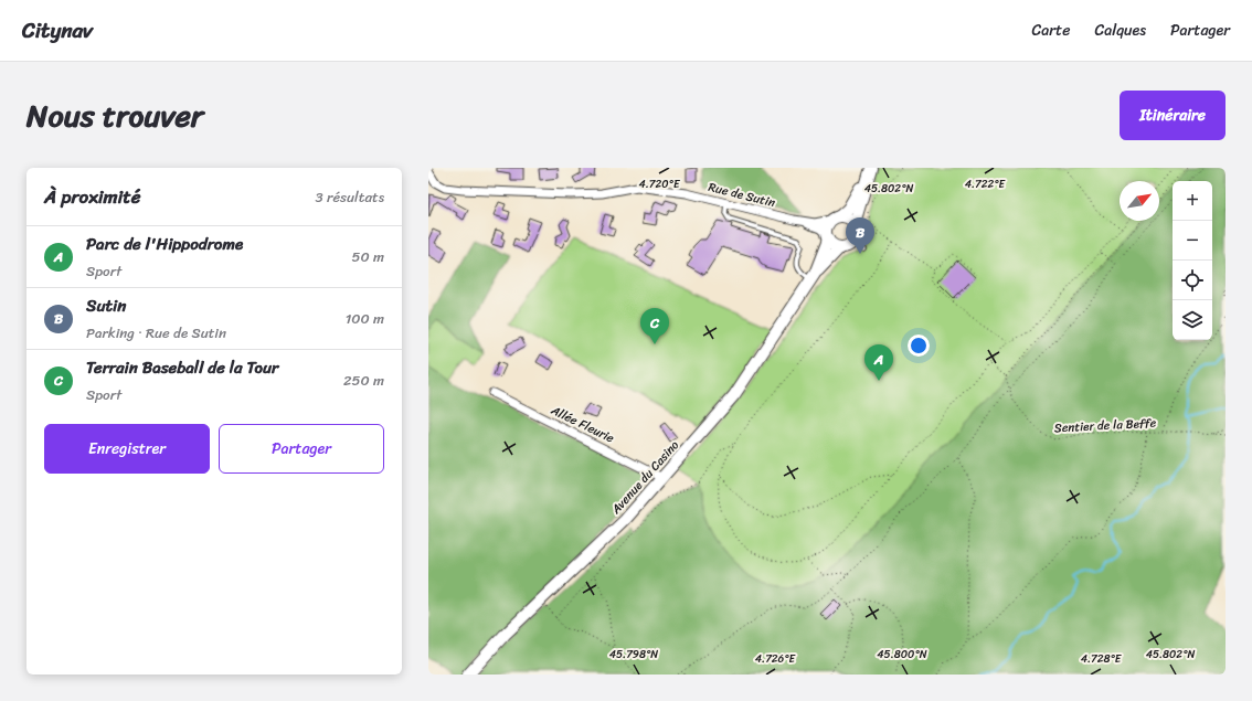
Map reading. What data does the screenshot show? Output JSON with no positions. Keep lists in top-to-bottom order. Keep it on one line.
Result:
{"streets":{"street":["Rue de Sutin","Allée Fleurie","Avenue du Casino"],"path":["Sentier de la Beffe"]},"crossings":[["Allée Fleurie","Avenue du Casino"]],"north":"top right","page":{"header":"Citynav","nav":["Carte","Calques","Partager"],"title":"Nous trouver","buttons":["Itinéraire",["Enregistrer","Partager"]],"heading":["À proximité","3 résultats"],"map_buttons":["+","−"],"pins":["B","C","A"],"list":[{"mark":"A","name":"Parc de l'Hippodrome","note":"Sport","value":"50 m"},{"mark":"B","name":"Sutin","note":"Parking · Rue de Sutin","value":"100 m"},{"mark":"C","name":"Terrain Baseball de la Tour","note":"Sport","value":"250 m"}]},"coordinates":["4.720°E","4.722°E","45.802°N","45.798°N","45.800°N","4.726°E","4.728°E"]}
